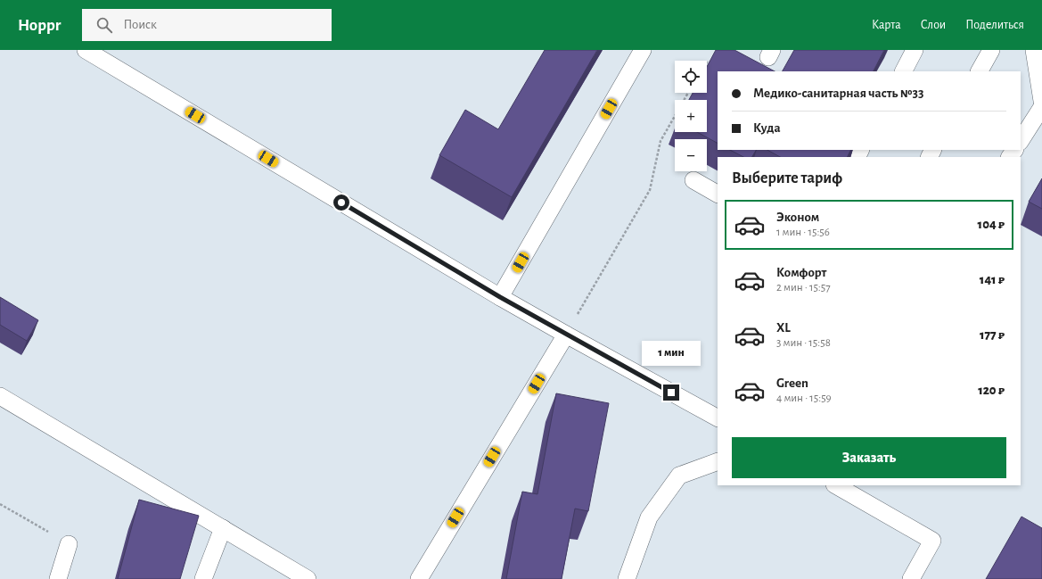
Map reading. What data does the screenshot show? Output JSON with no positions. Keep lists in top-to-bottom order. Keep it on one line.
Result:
{"page":{"header":"Hoppr","search":"Поиск","nav":["Карта","Слои","Поделиться"],"map_buttons":["+","−"],"banner":["Медико-санитарная часть №33","Куда"],"heading":"Выберите тариф","list":[{"name":"Эконом","note":"1 мин · 15:56","value":"104 ₽"},{"name":"Комфорт","note":"2 мин · 15:57","value":"141 ₽"},{"name":"XL","note":"3 мин · 15:58","value":"177 ₽"},{"name":"Green","note":"4 мин · 15:59","value":"120 ₽"}],"bubble":"1 мин","buttons":"Заказать"}}
